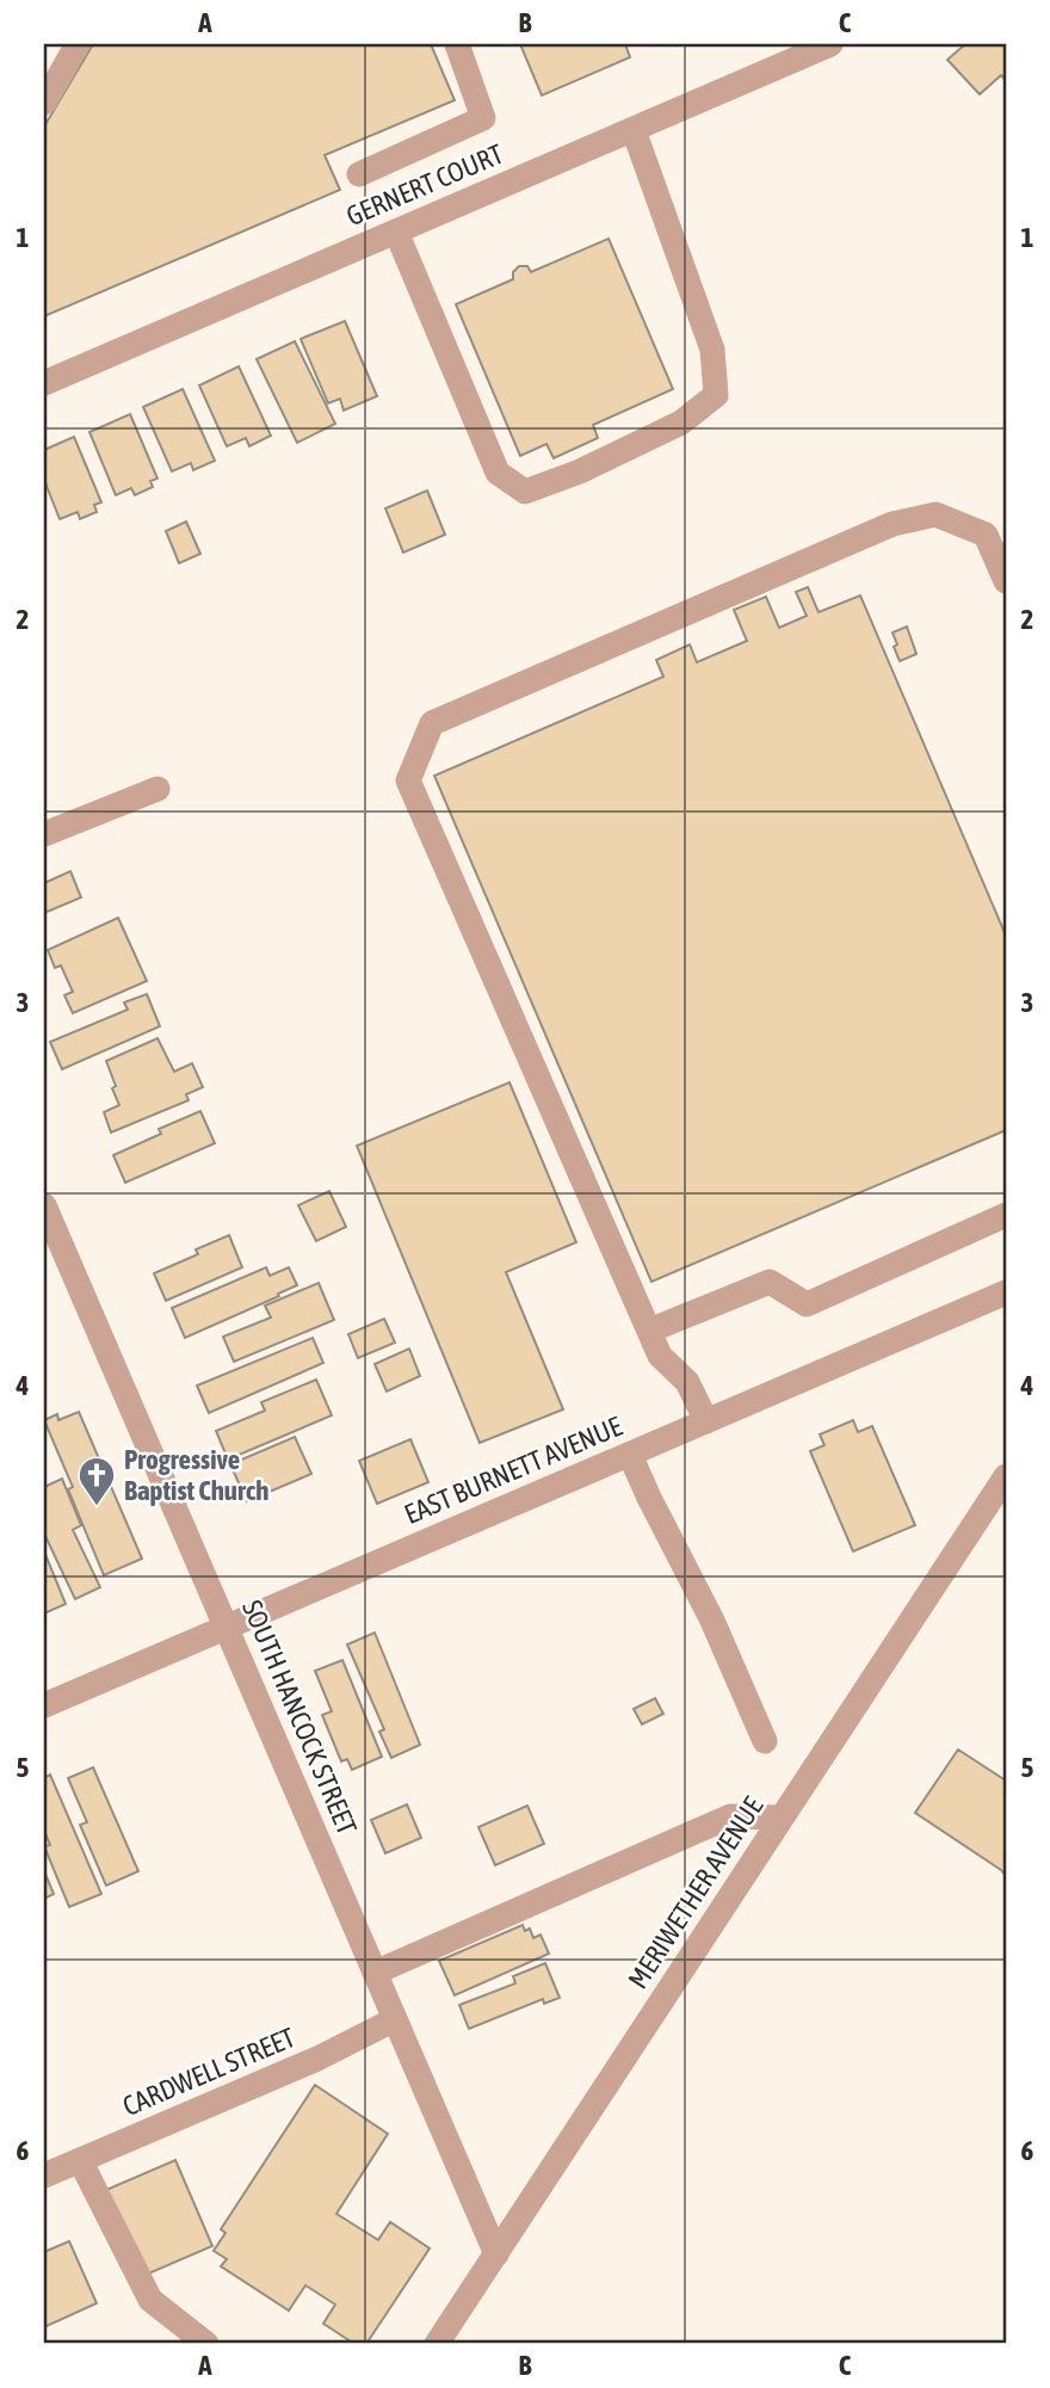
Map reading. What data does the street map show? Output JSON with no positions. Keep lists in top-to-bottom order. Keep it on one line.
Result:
{"streets":{"street":["GERNERT COURT","EAST BURNETT AVENUE","SOUTH HANCOCK STREET","MERIWETHER AVENUE","CARDWELL STREET"]},"crossings":[["EAST BURNETT AVENUE","SOUTH HANCOCK STREET"],["SOUTH HANCOCK STREET","MERIWETHER AVENUE"],["SOUTH HANCOCK STREET","CARDWELL STREET"]],"places":{"church":["Progressive Baptist Church"]},"grid":{"columns":["A","B","C"],"rows":["1","2","3","4","5","6"]}}
